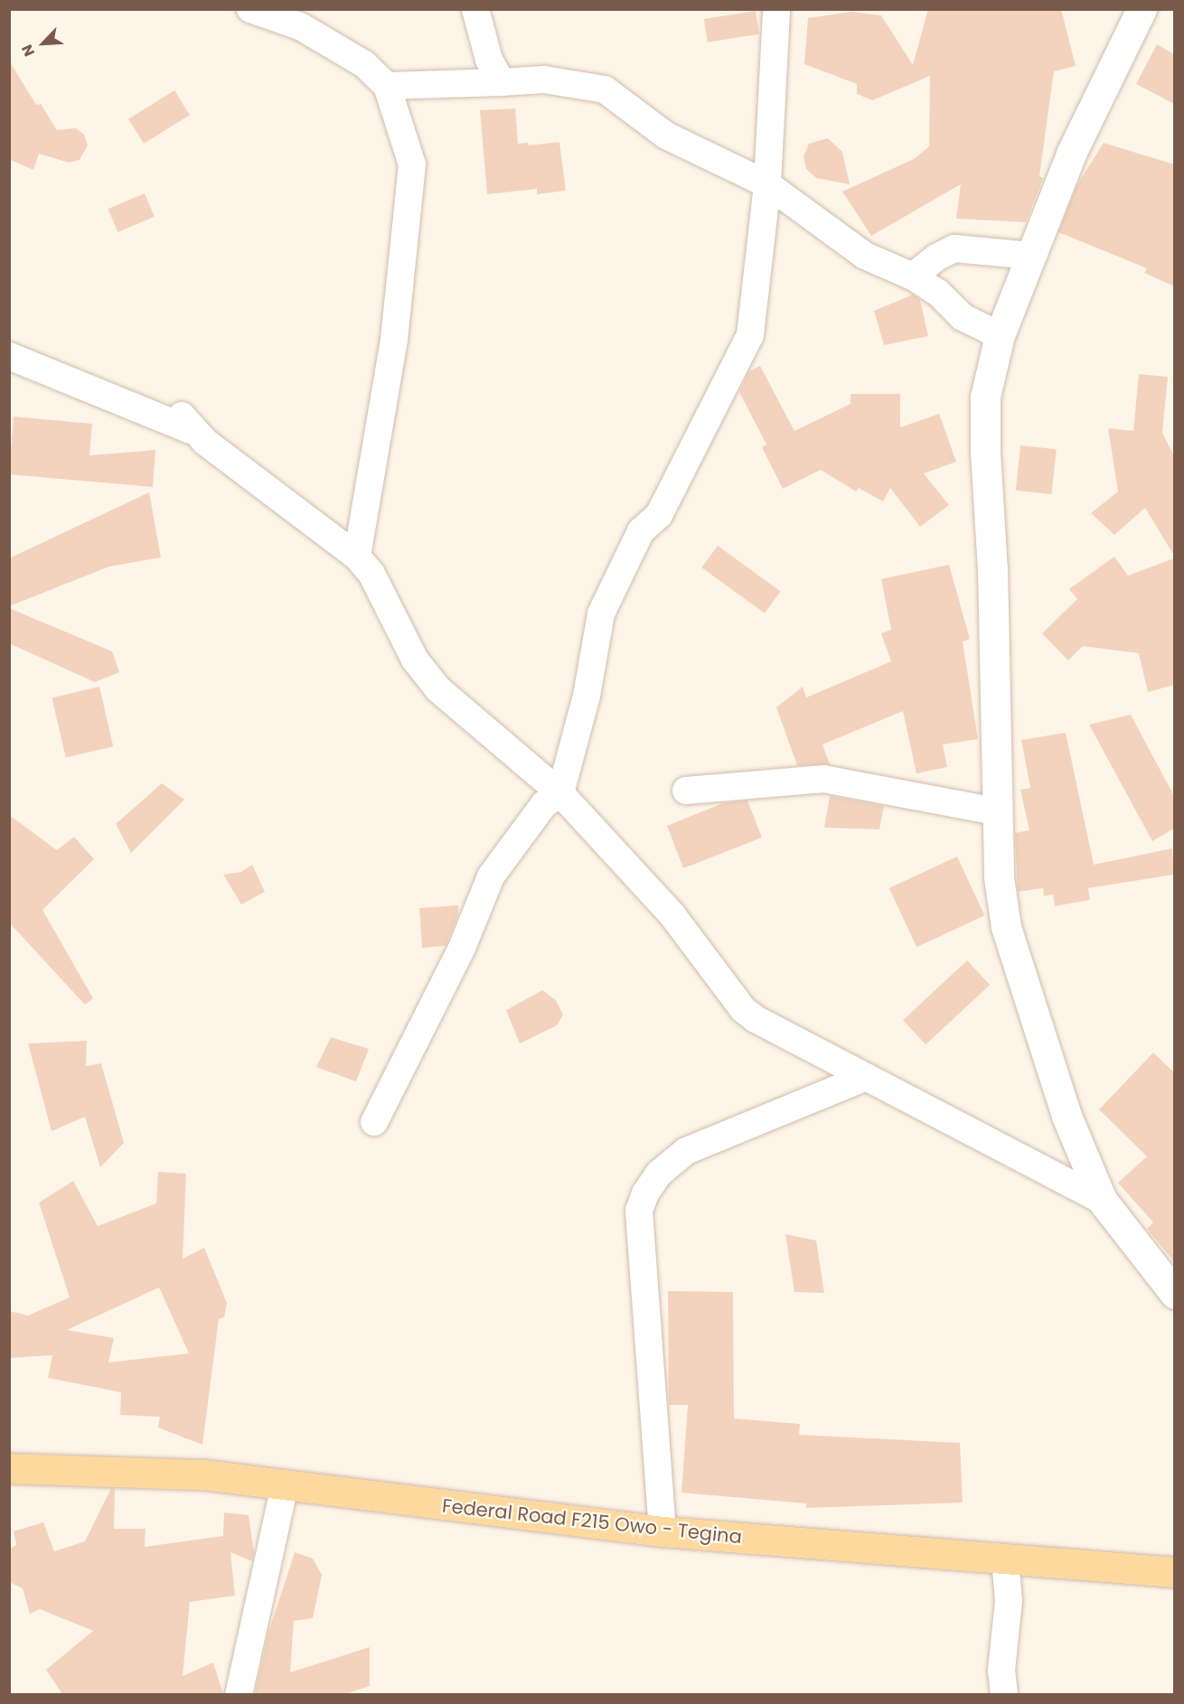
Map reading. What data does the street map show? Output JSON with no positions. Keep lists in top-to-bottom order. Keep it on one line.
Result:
{"streets":{"main road":["Federal Road F215 Owo - Tegina"]},"north":"bottom left"}
